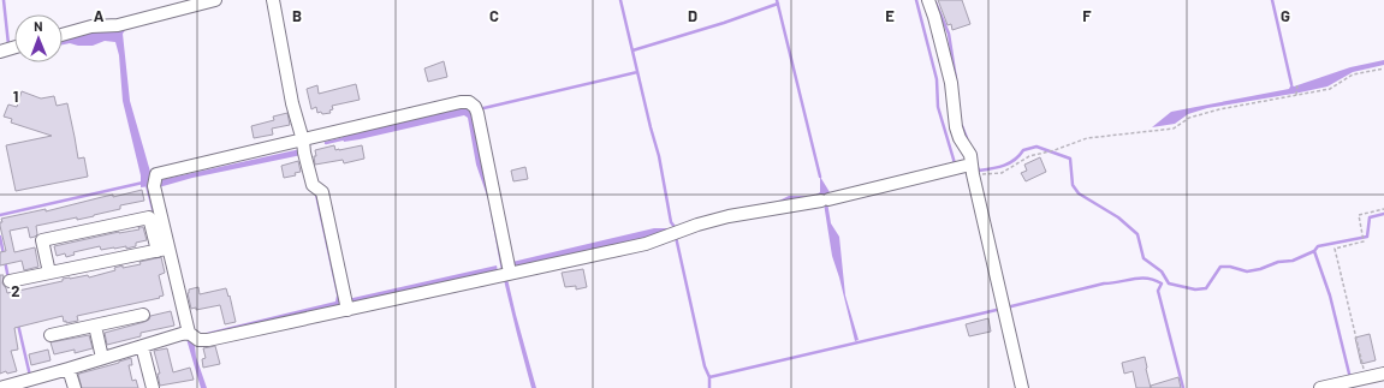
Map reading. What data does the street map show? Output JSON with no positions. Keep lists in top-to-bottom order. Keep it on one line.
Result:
{"north":"top","grid":{"columns":["A","B","C","D","E","F","G"],"rows":["1","2"]}}
